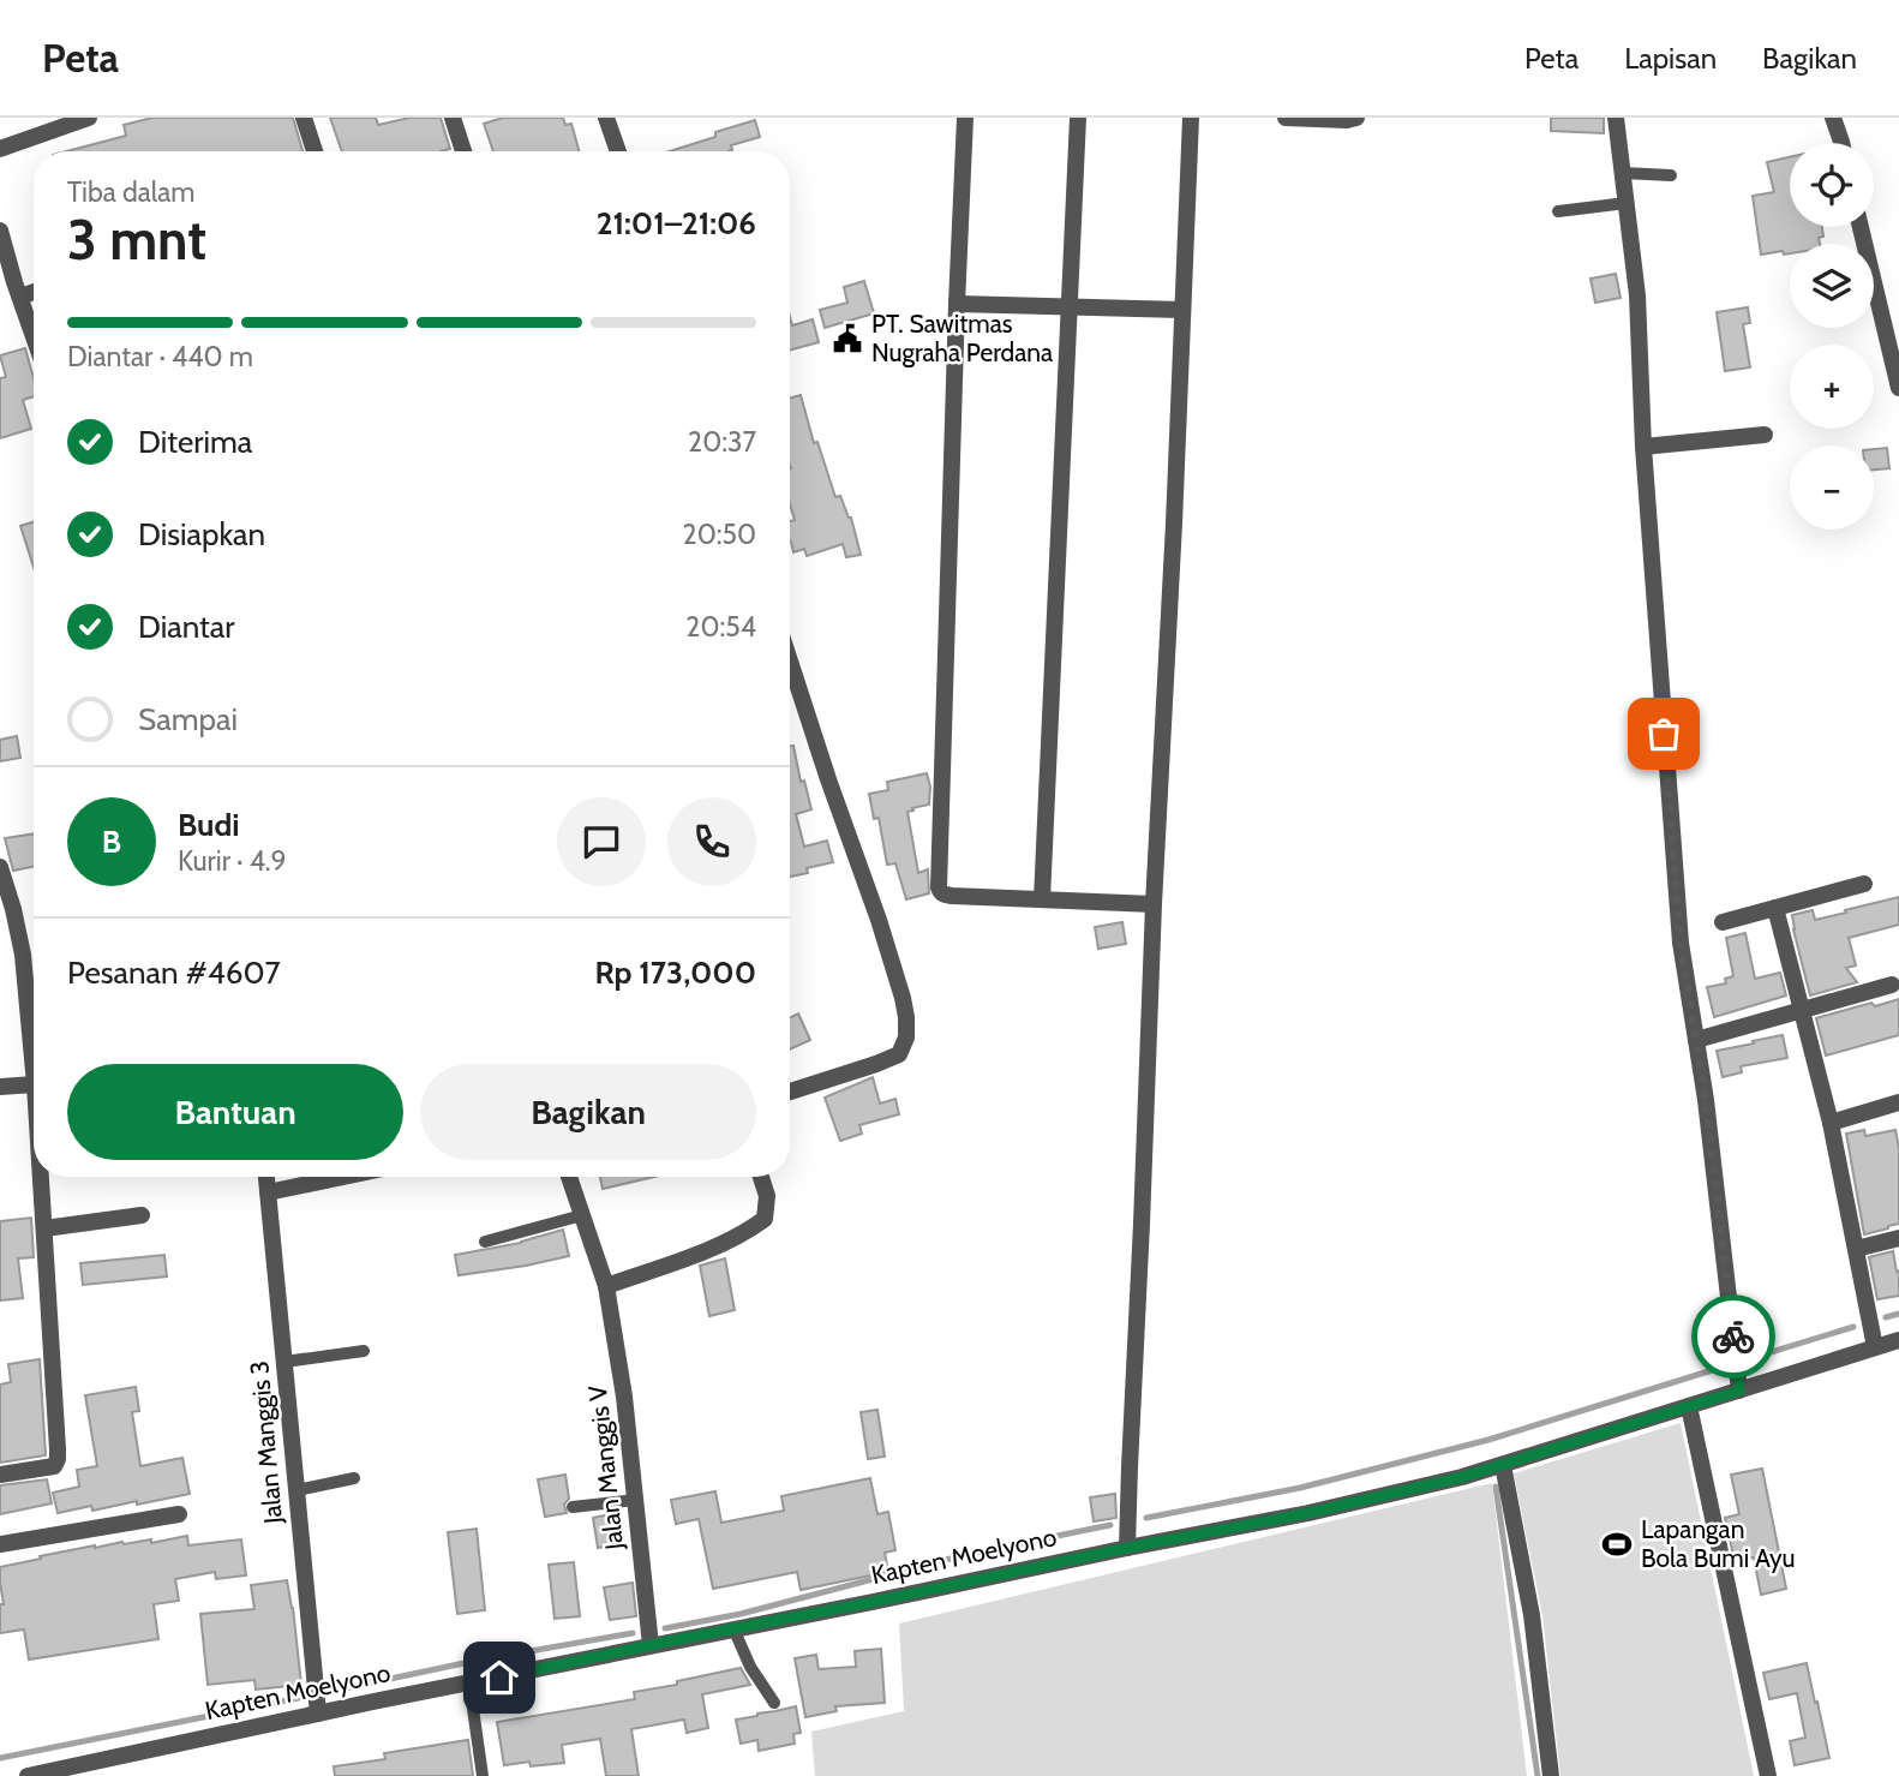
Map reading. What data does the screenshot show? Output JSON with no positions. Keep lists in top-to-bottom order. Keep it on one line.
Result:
{"streets":{"street":["Jalan Manggis 3","Jalan Manggis V","Kapten Moelyono"]},"crossings":[["Jalan Manggis 3","Kapten Moelyono"],["Jalan Manggis V","Kapten Moelyono"]],"places":{"public building":["PT. Sawitmas Nugraha Perdana"],"sports":["Lapangan Bola Bumi Ayu"]},"page":{"header":"Peta","nav":["Peta","Lapisan","Bagikan"],"map_buttons":["+","−"],"heading":["3 mnt","Tiba dalam","21:01–21:06"],"panel":["Budi","Kurir · 4.9","Pesanan #4607","Rp 173,000"],"bar":"Diantar · 440 m","list":[["Diterima","20:37"],["Disiapkan","20:50"],["Diantar","20:54"],"Sampai"],"round":"B","buttons":["Bantuan","Bagikan"]}}
